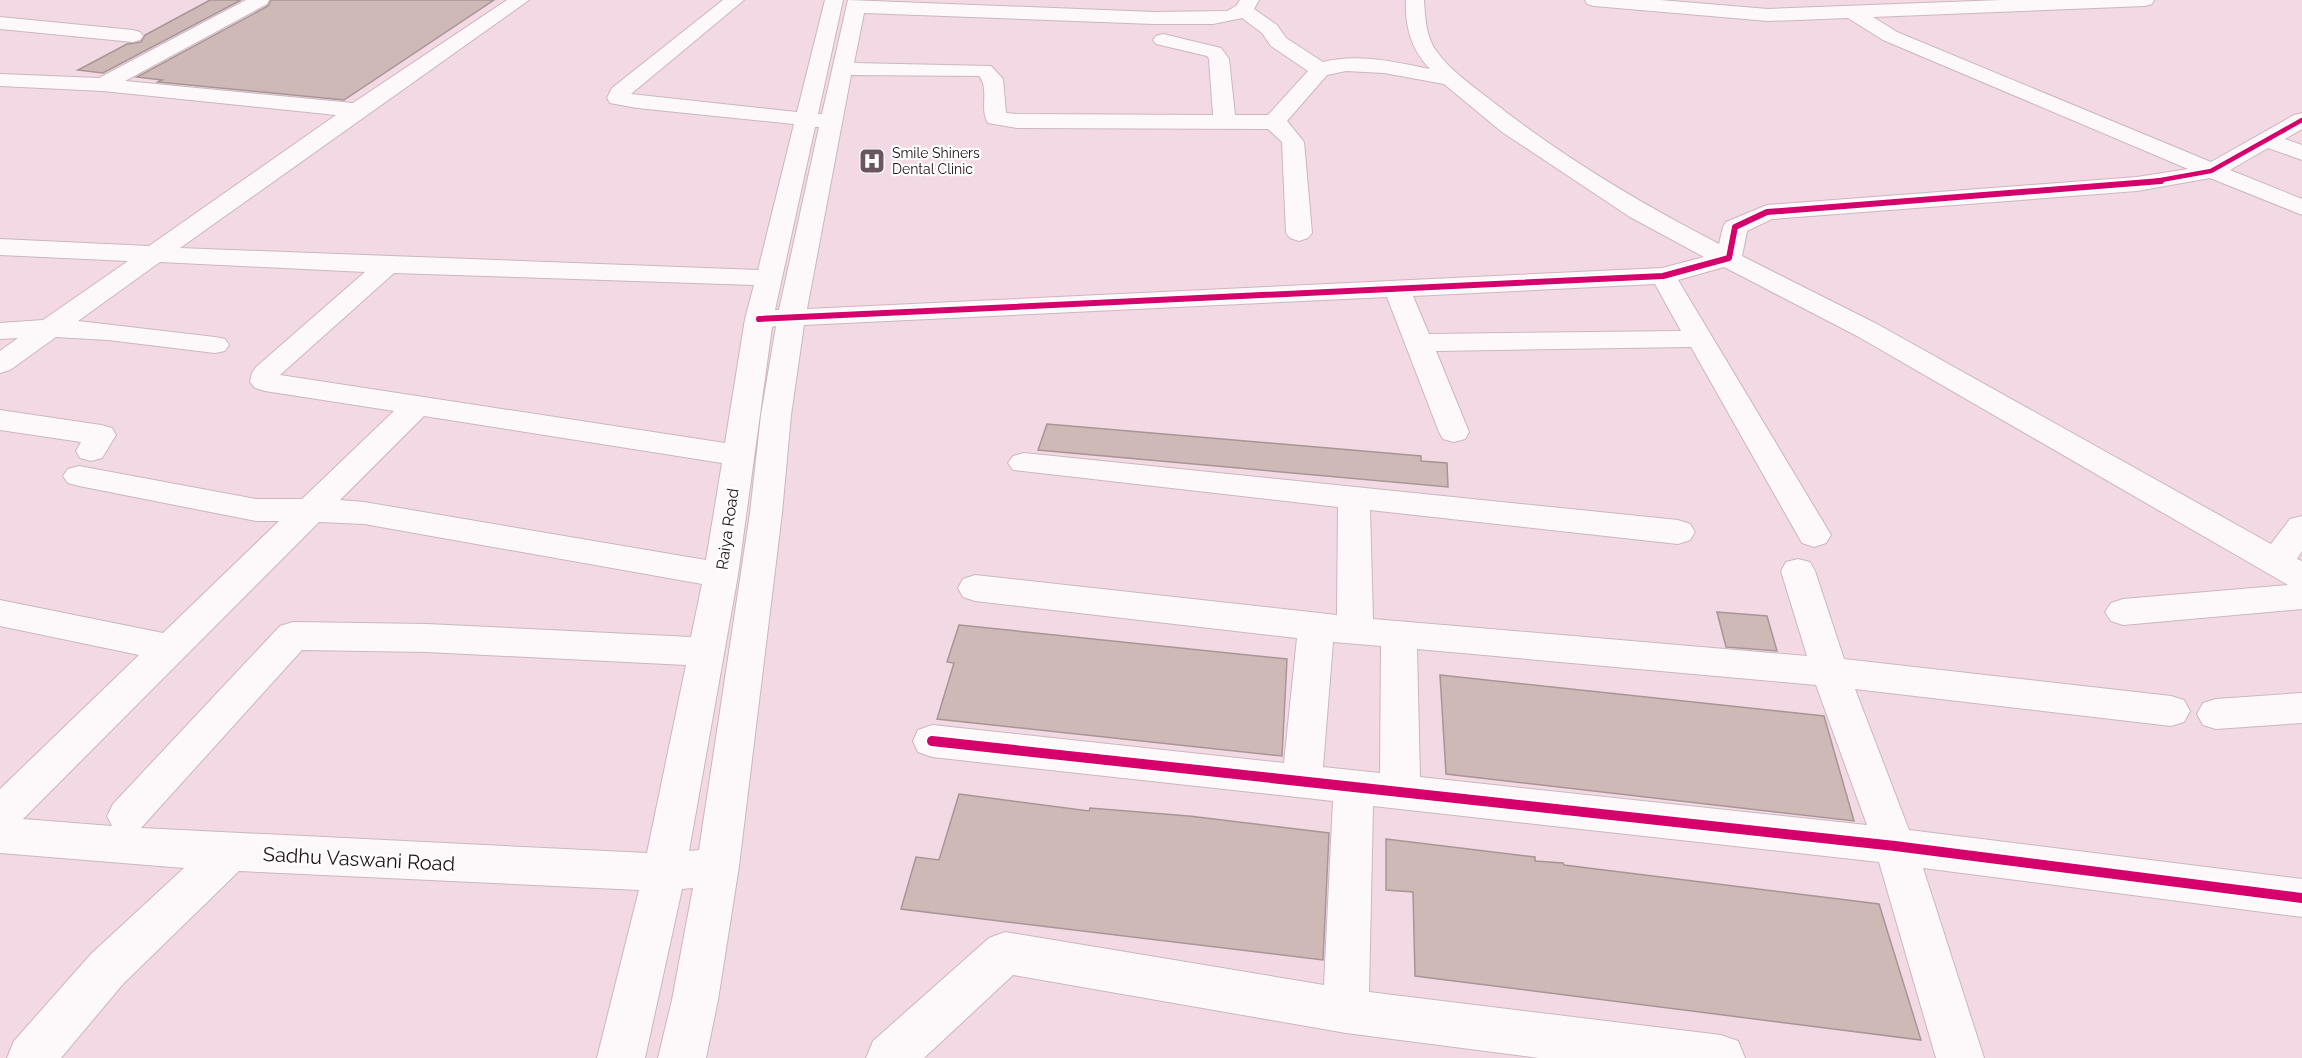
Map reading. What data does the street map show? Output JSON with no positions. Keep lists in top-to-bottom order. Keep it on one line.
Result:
{"streets":{"street":["Raiya Road","Sadhu Vaswani Road"]},"crossings":[["Raiya Road","Sadhu Vaswani Road"]],"places":{"hospital":["Smile Shiners Dental Clinic"]}}
